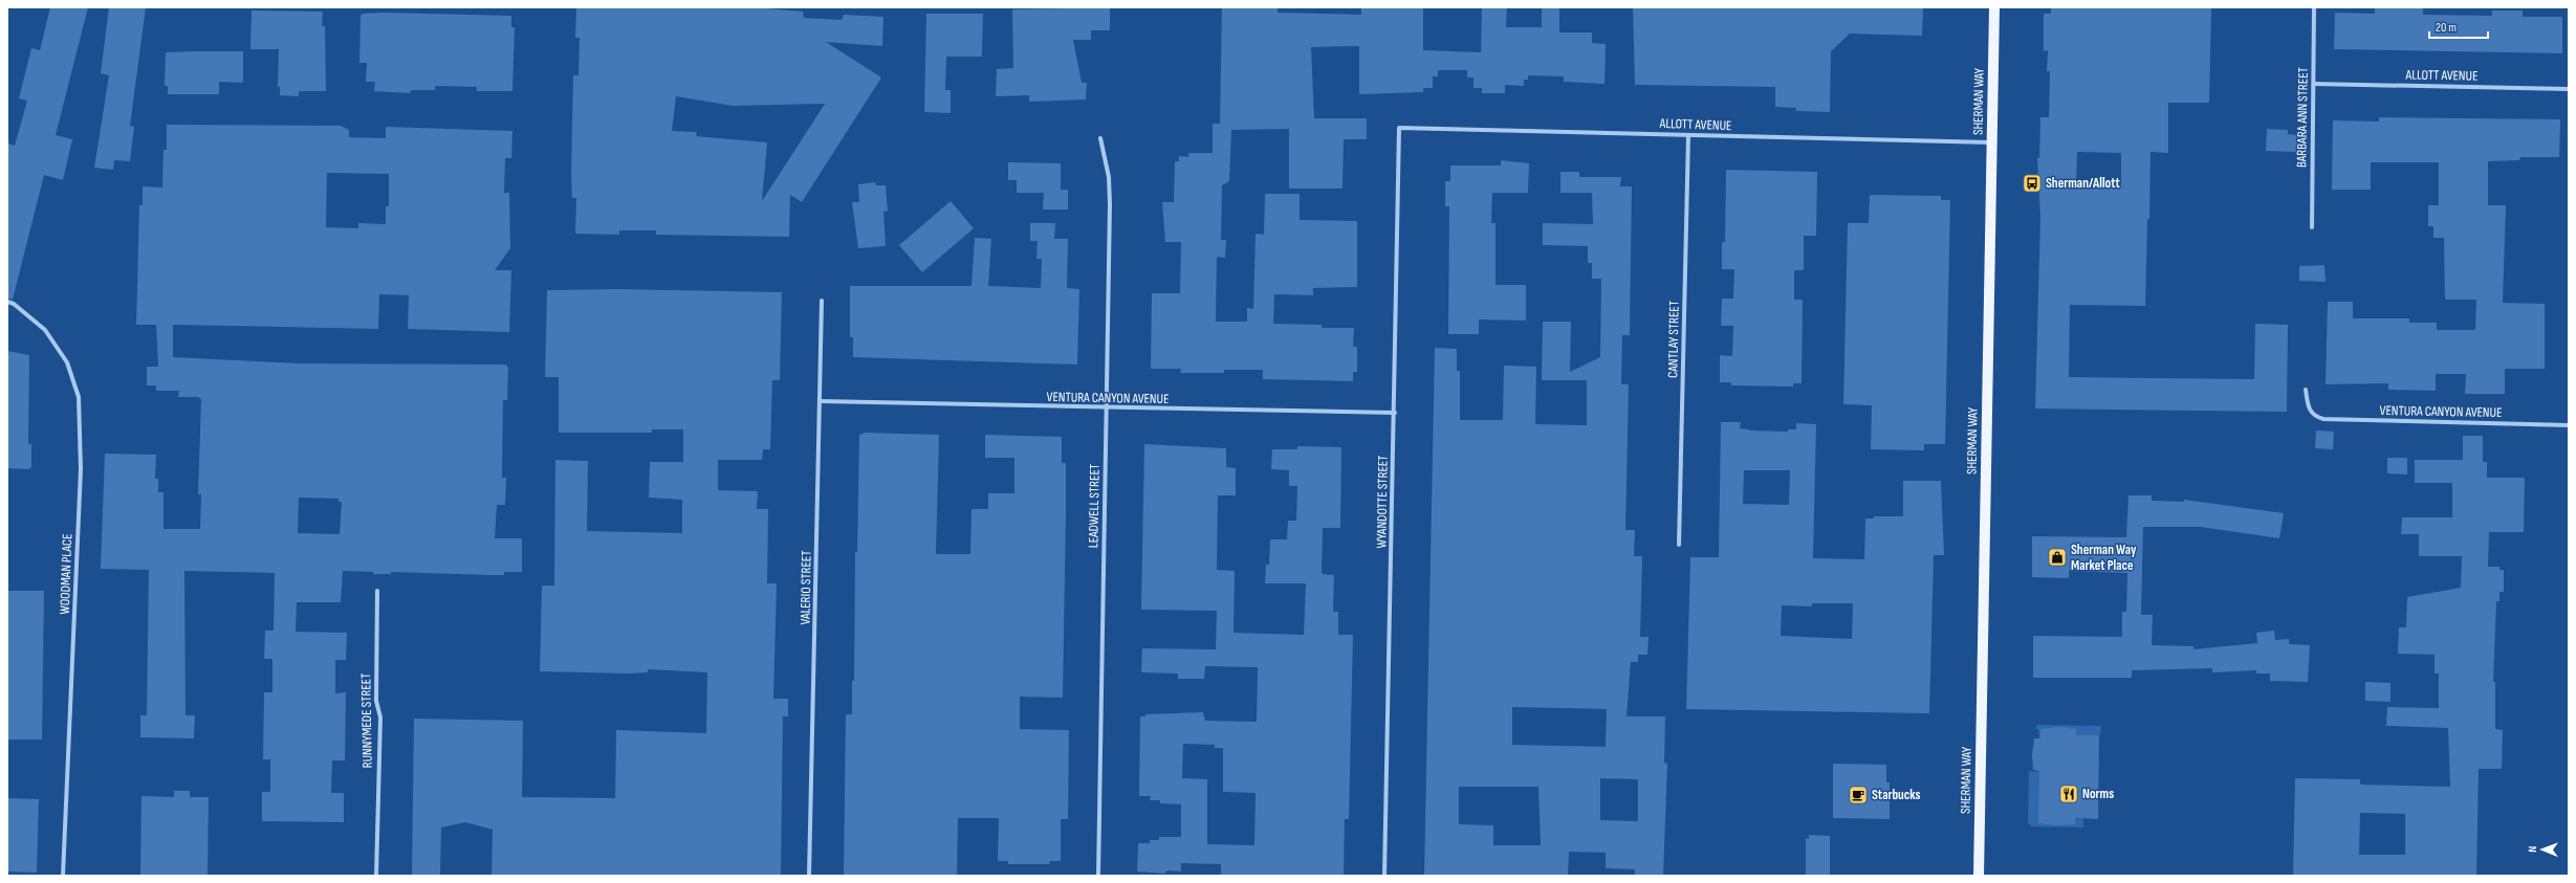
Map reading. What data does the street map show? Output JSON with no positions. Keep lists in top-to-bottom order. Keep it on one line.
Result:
{"streets":{"main road":["SHERMAN WAY"],"street":["ALLOTT AVENUE","BARBARA ANN STREET","CANTLAY STREET","VENTURA CANYON AVENUE","WYANDOTTE STREET","LEADWELL STREET","WOODMAN PLACE","VALERIO STREET","RUNNYMEDE STREET"]},"crossings":[["ALLOTT AVENUE","SHERMAN WAY"],["ALLOTT AVENUE","BARBARA ANN STREET"],["ALLOTT AVENUE","CANTLAY STREET"],["ALLOTT AVENUE","WYANDOTTE STREET"],["VENTURA CANYON AVENUE","WYANDOTTE STREET"],["VENTURA CANYON AVENUE","LEADWELL STREET"],["VENTURA CANYON AVENUE","VALERIO STREET"]],"places":{"bus stop":["Sherman/Allott"],"shop":["Sherman Way Market Place"],"restaurant":["Norms"],"cafe":["Starbucks"]},"scale_bar":"20 m","north":"left"}
